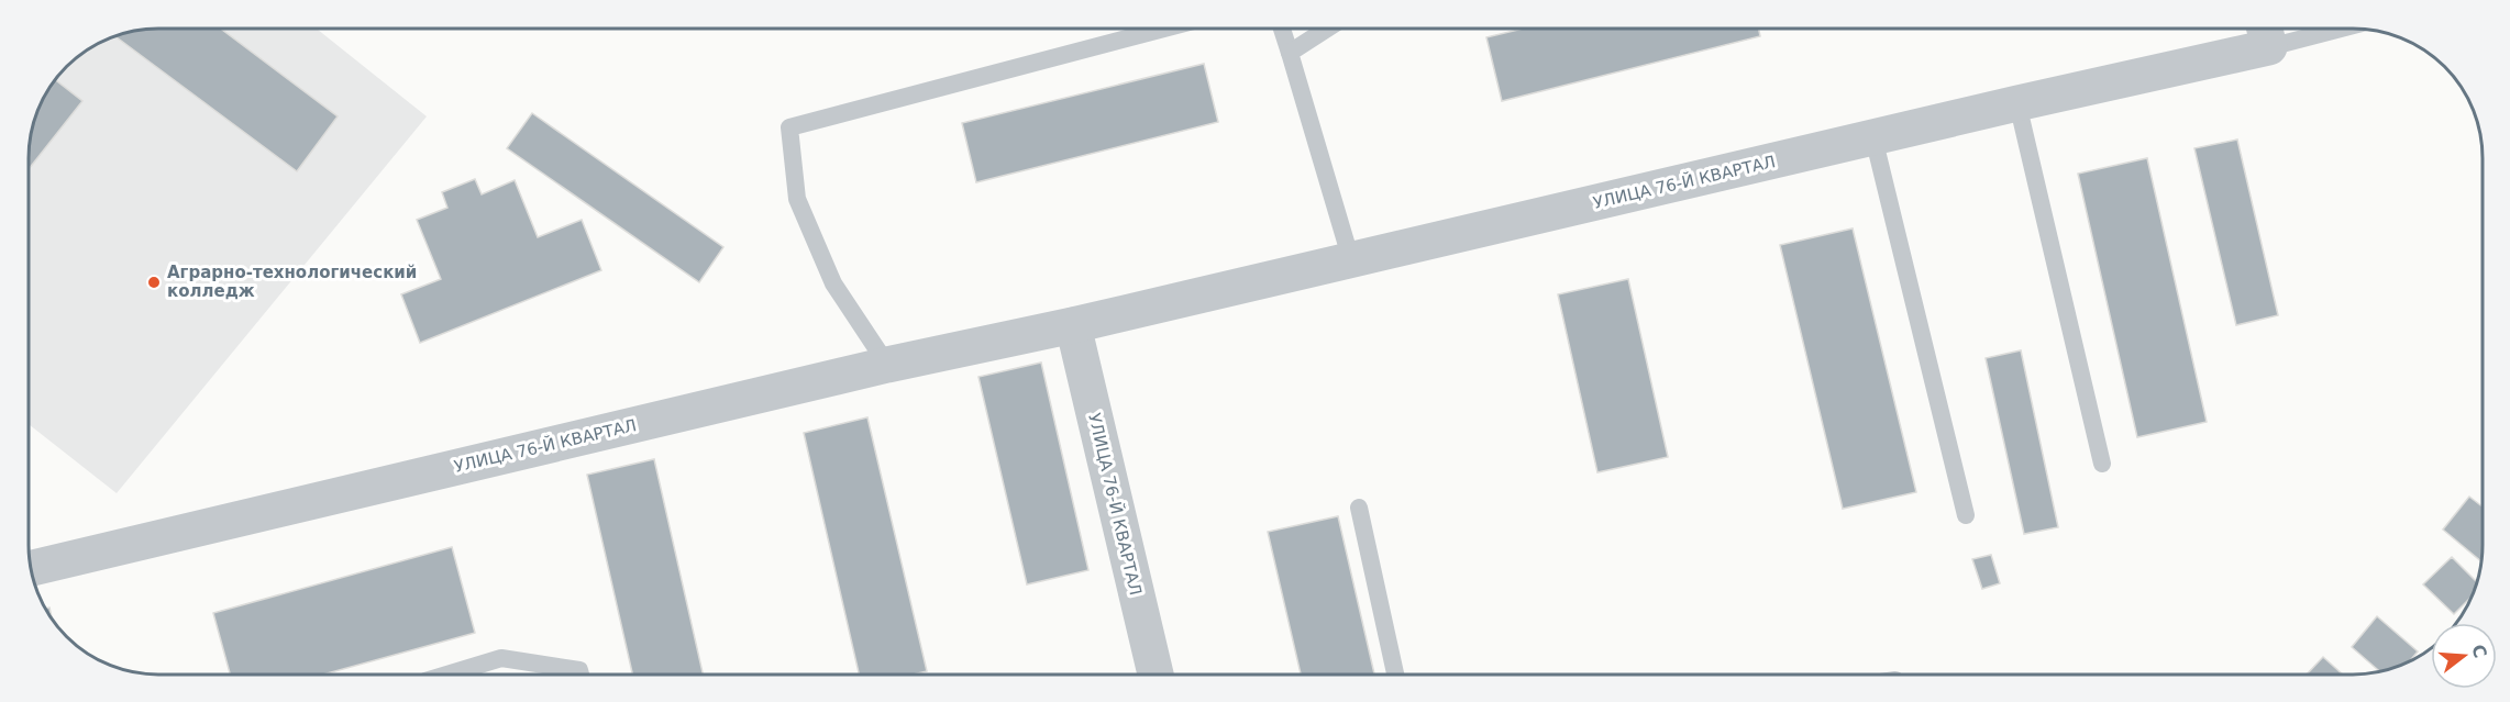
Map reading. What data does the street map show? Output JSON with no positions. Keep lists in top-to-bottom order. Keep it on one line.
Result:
{"streets":{"street":["УЛИЦА 76-Й КВАРТАЛ"]},"places":["Аграрно-технологический колледж"],"north":"right"}
